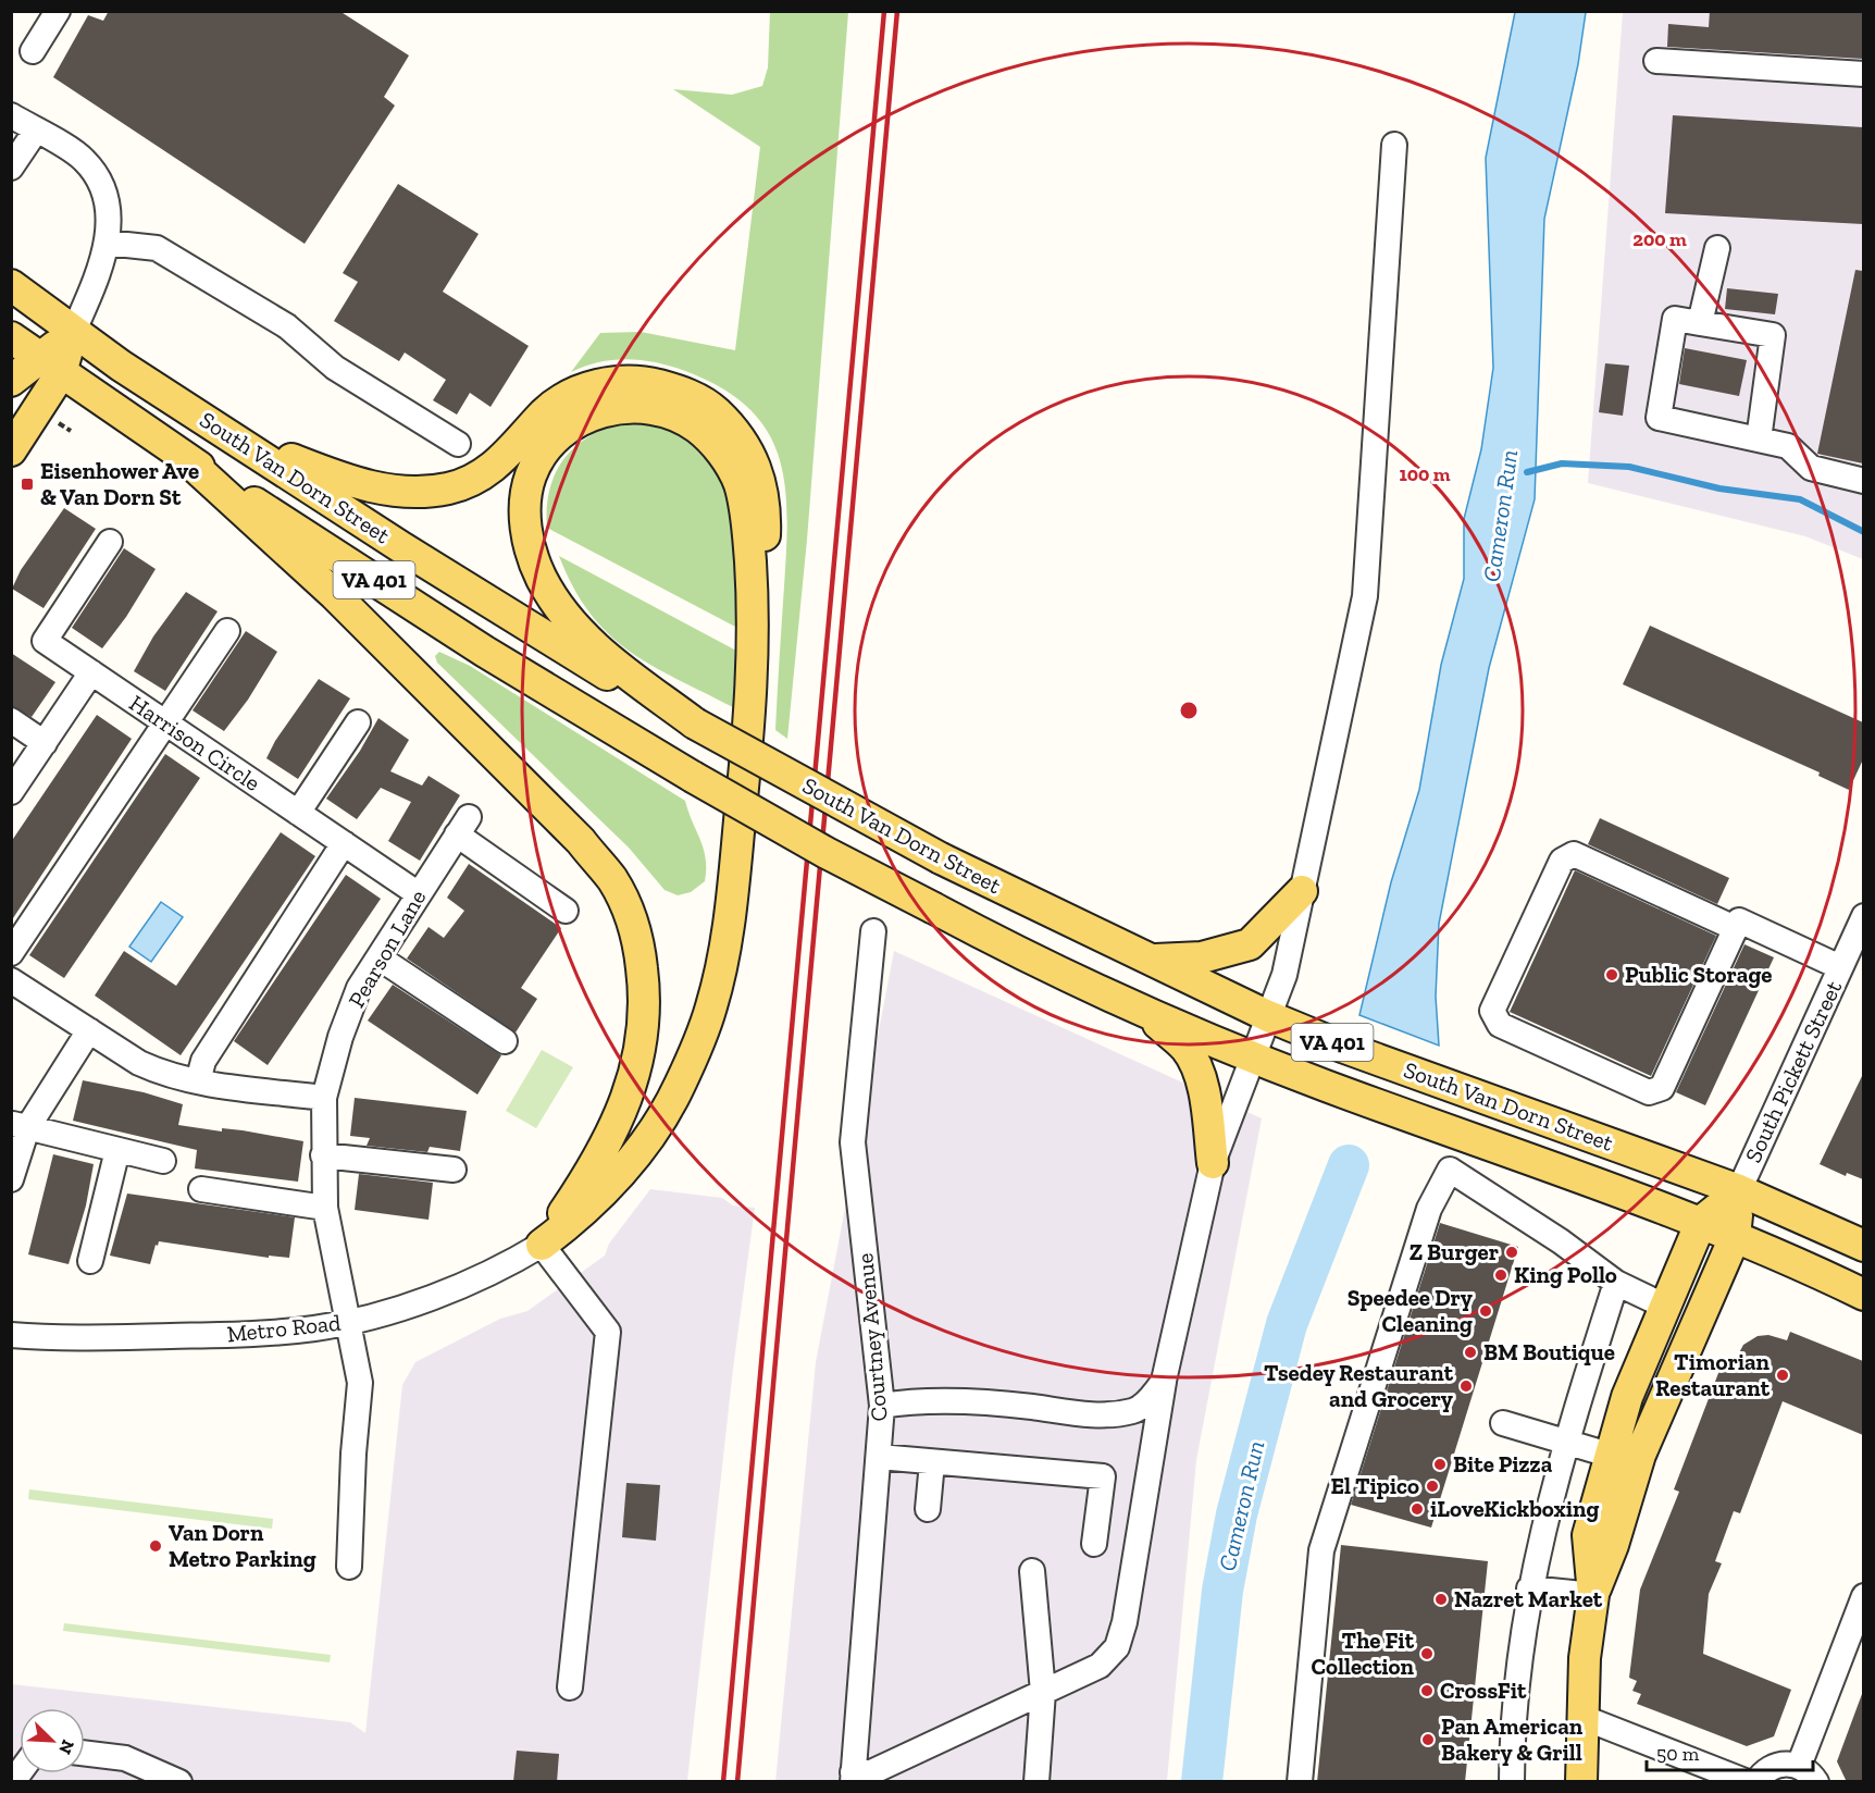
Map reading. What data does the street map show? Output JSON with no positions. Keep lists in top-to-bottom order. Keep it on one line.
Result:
{"streets":{"main road":["South Van Dorn Street","VA 401","South Pickett Street"],"street":["Harrison Circle","Pearson Lane","Metro Road","Courtney Avenue"]},"crossings":[["South Van Dorn Street","South Pickett Street"],["Harrison Circle","Pearson Lane"],["Pearson Lane","Metro Road"]],"water":["Cameron Run"],"places":{"transit":["Eisenhower Ave & Van Dorn St"],"other":["Public Storage","Z Burger","King Pollo","Speedee Dry Cleaning","BM Boutique","Timorian Restaurant","Tsedey Restaurant and Grocery","Bite Pizza","El Tipico","iLoveKickboxing","Van Dorn Metro Parking","Nazret Market","The Fit Collection","CrossFit","Pan American Bakery & Grill"]},"scale_bar":"50 m","north":"bottom right","rings":["200 m","100 m"]}
